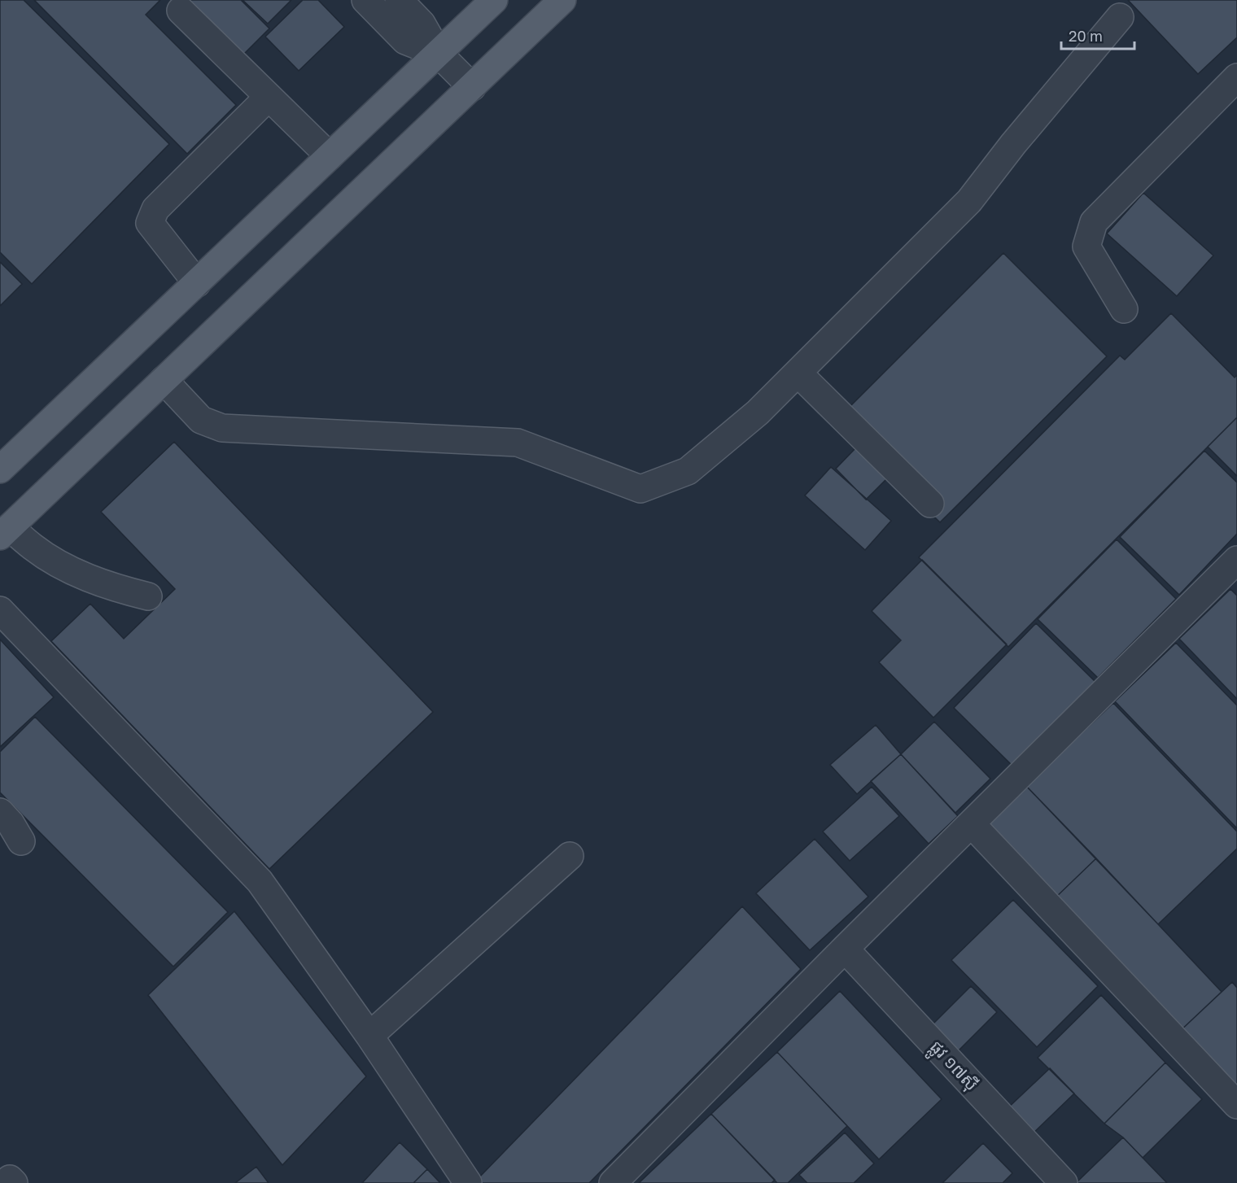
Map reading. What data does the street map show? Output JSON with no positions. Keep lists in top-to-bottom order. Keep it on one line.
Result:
{"streets":{"street":["ផ្លូវ ១៧ស៊ី"]},"scale_bar":"20 m"}
